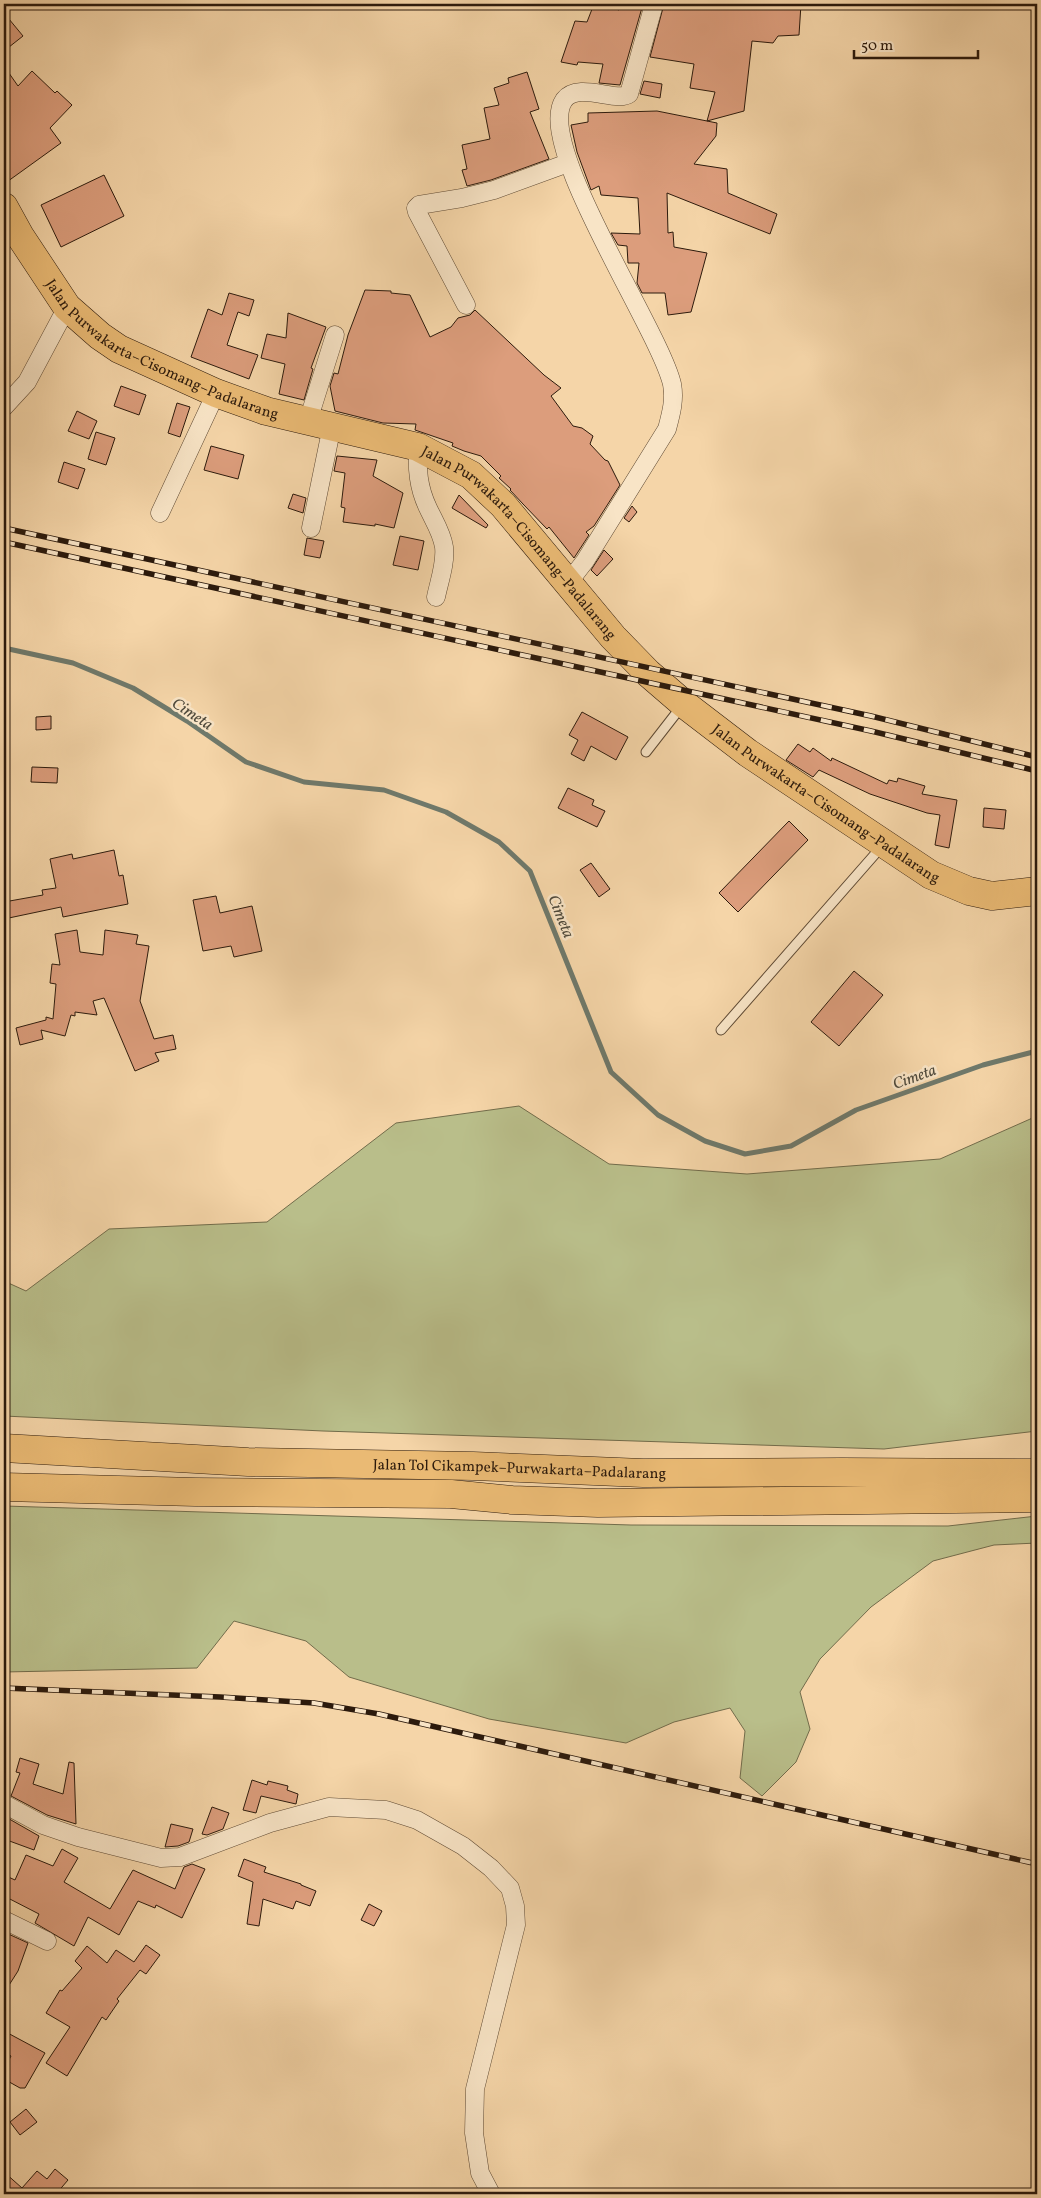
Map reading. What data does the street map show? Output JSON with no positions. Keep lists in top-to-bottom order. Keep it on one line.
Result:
{"streets":{"highway":["Jalan Purwakarta–Cisomang–Padalarang","Jalan Tol Cikampek–Purwakarta–Padalarang"]},"water":["Cimeta"],"scale_bar":"50 m"}
